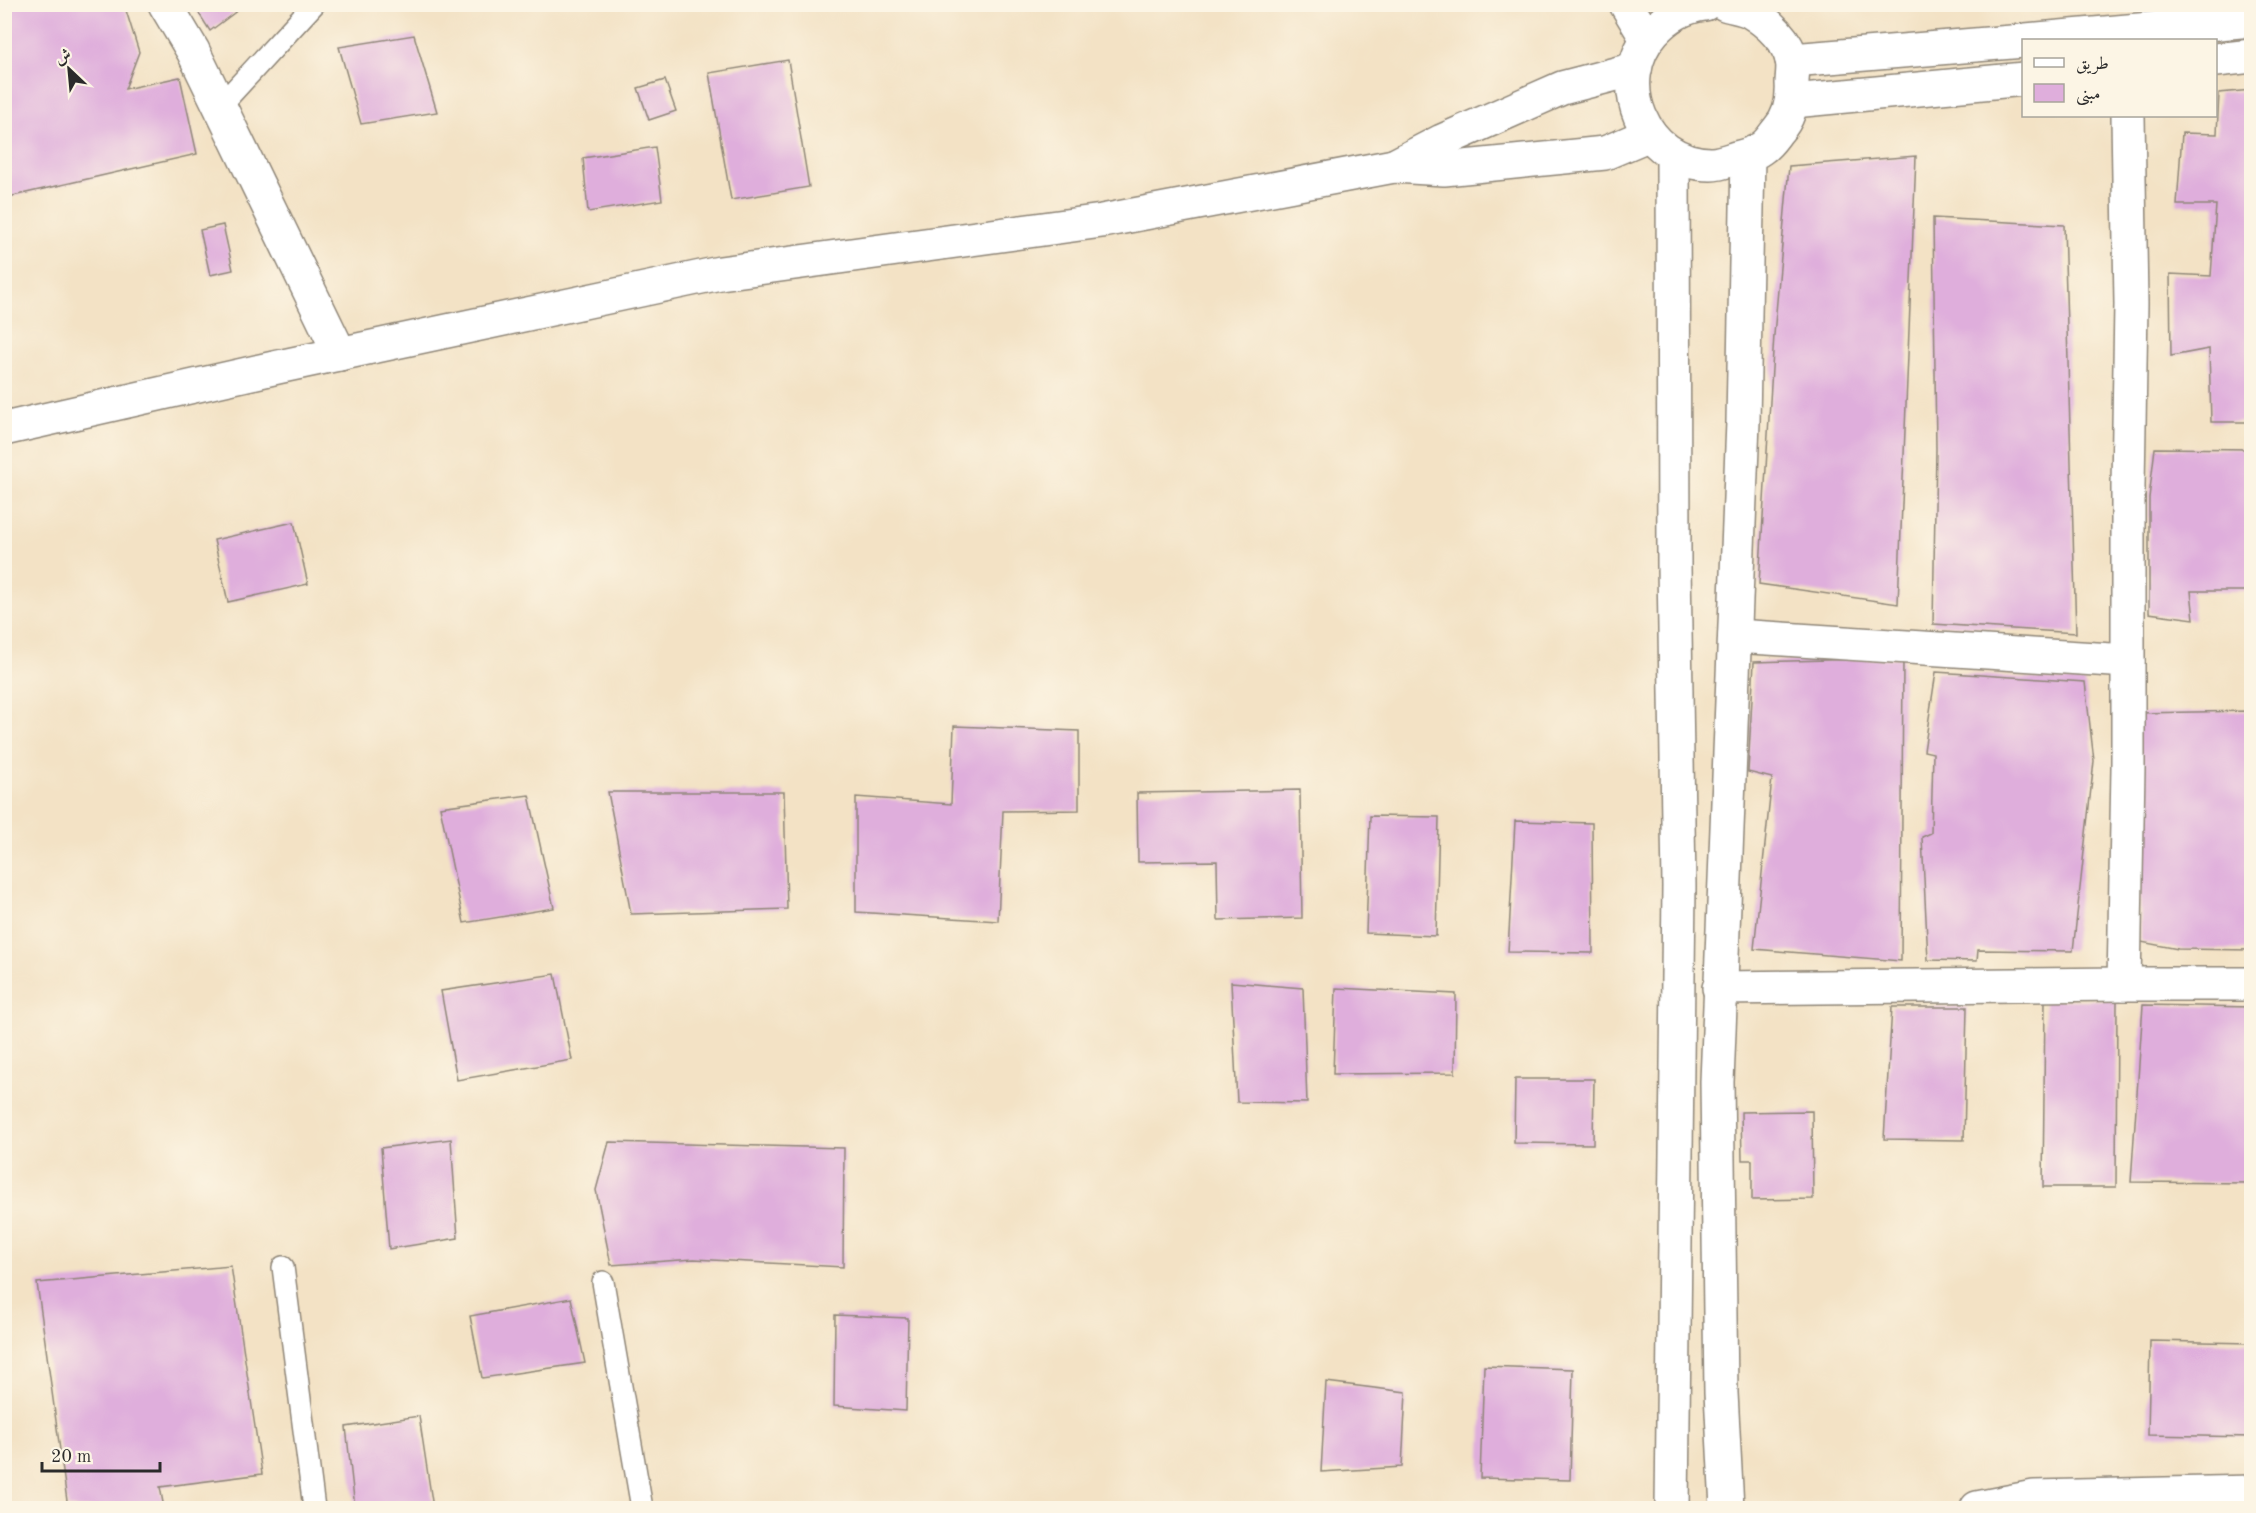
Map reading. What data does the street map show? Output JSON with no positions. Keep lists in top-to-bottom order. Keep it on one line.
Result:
{"legend":["طريق","مبنى"],"scale_bar":"20 m","north":"top left"}
